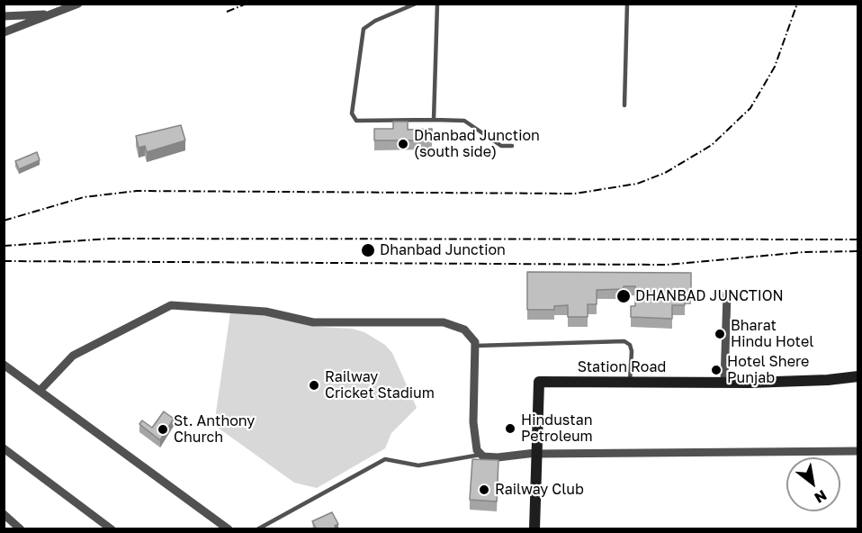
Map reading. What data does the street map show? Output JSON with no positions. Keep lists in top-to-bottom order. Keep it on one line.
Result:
{"streets":{"street":["Station Road"]},"places":["Dhanbad Junction (south side)","Dhanbad Junction","DHANBAD JUNCTION","Bharat Hindu Hotel","Hotel Shere Punjab","Railway Cricket Stadium","Hindustan Petroleum","St. Anthony Church","Railway Club"],"north":"bottom right"}
